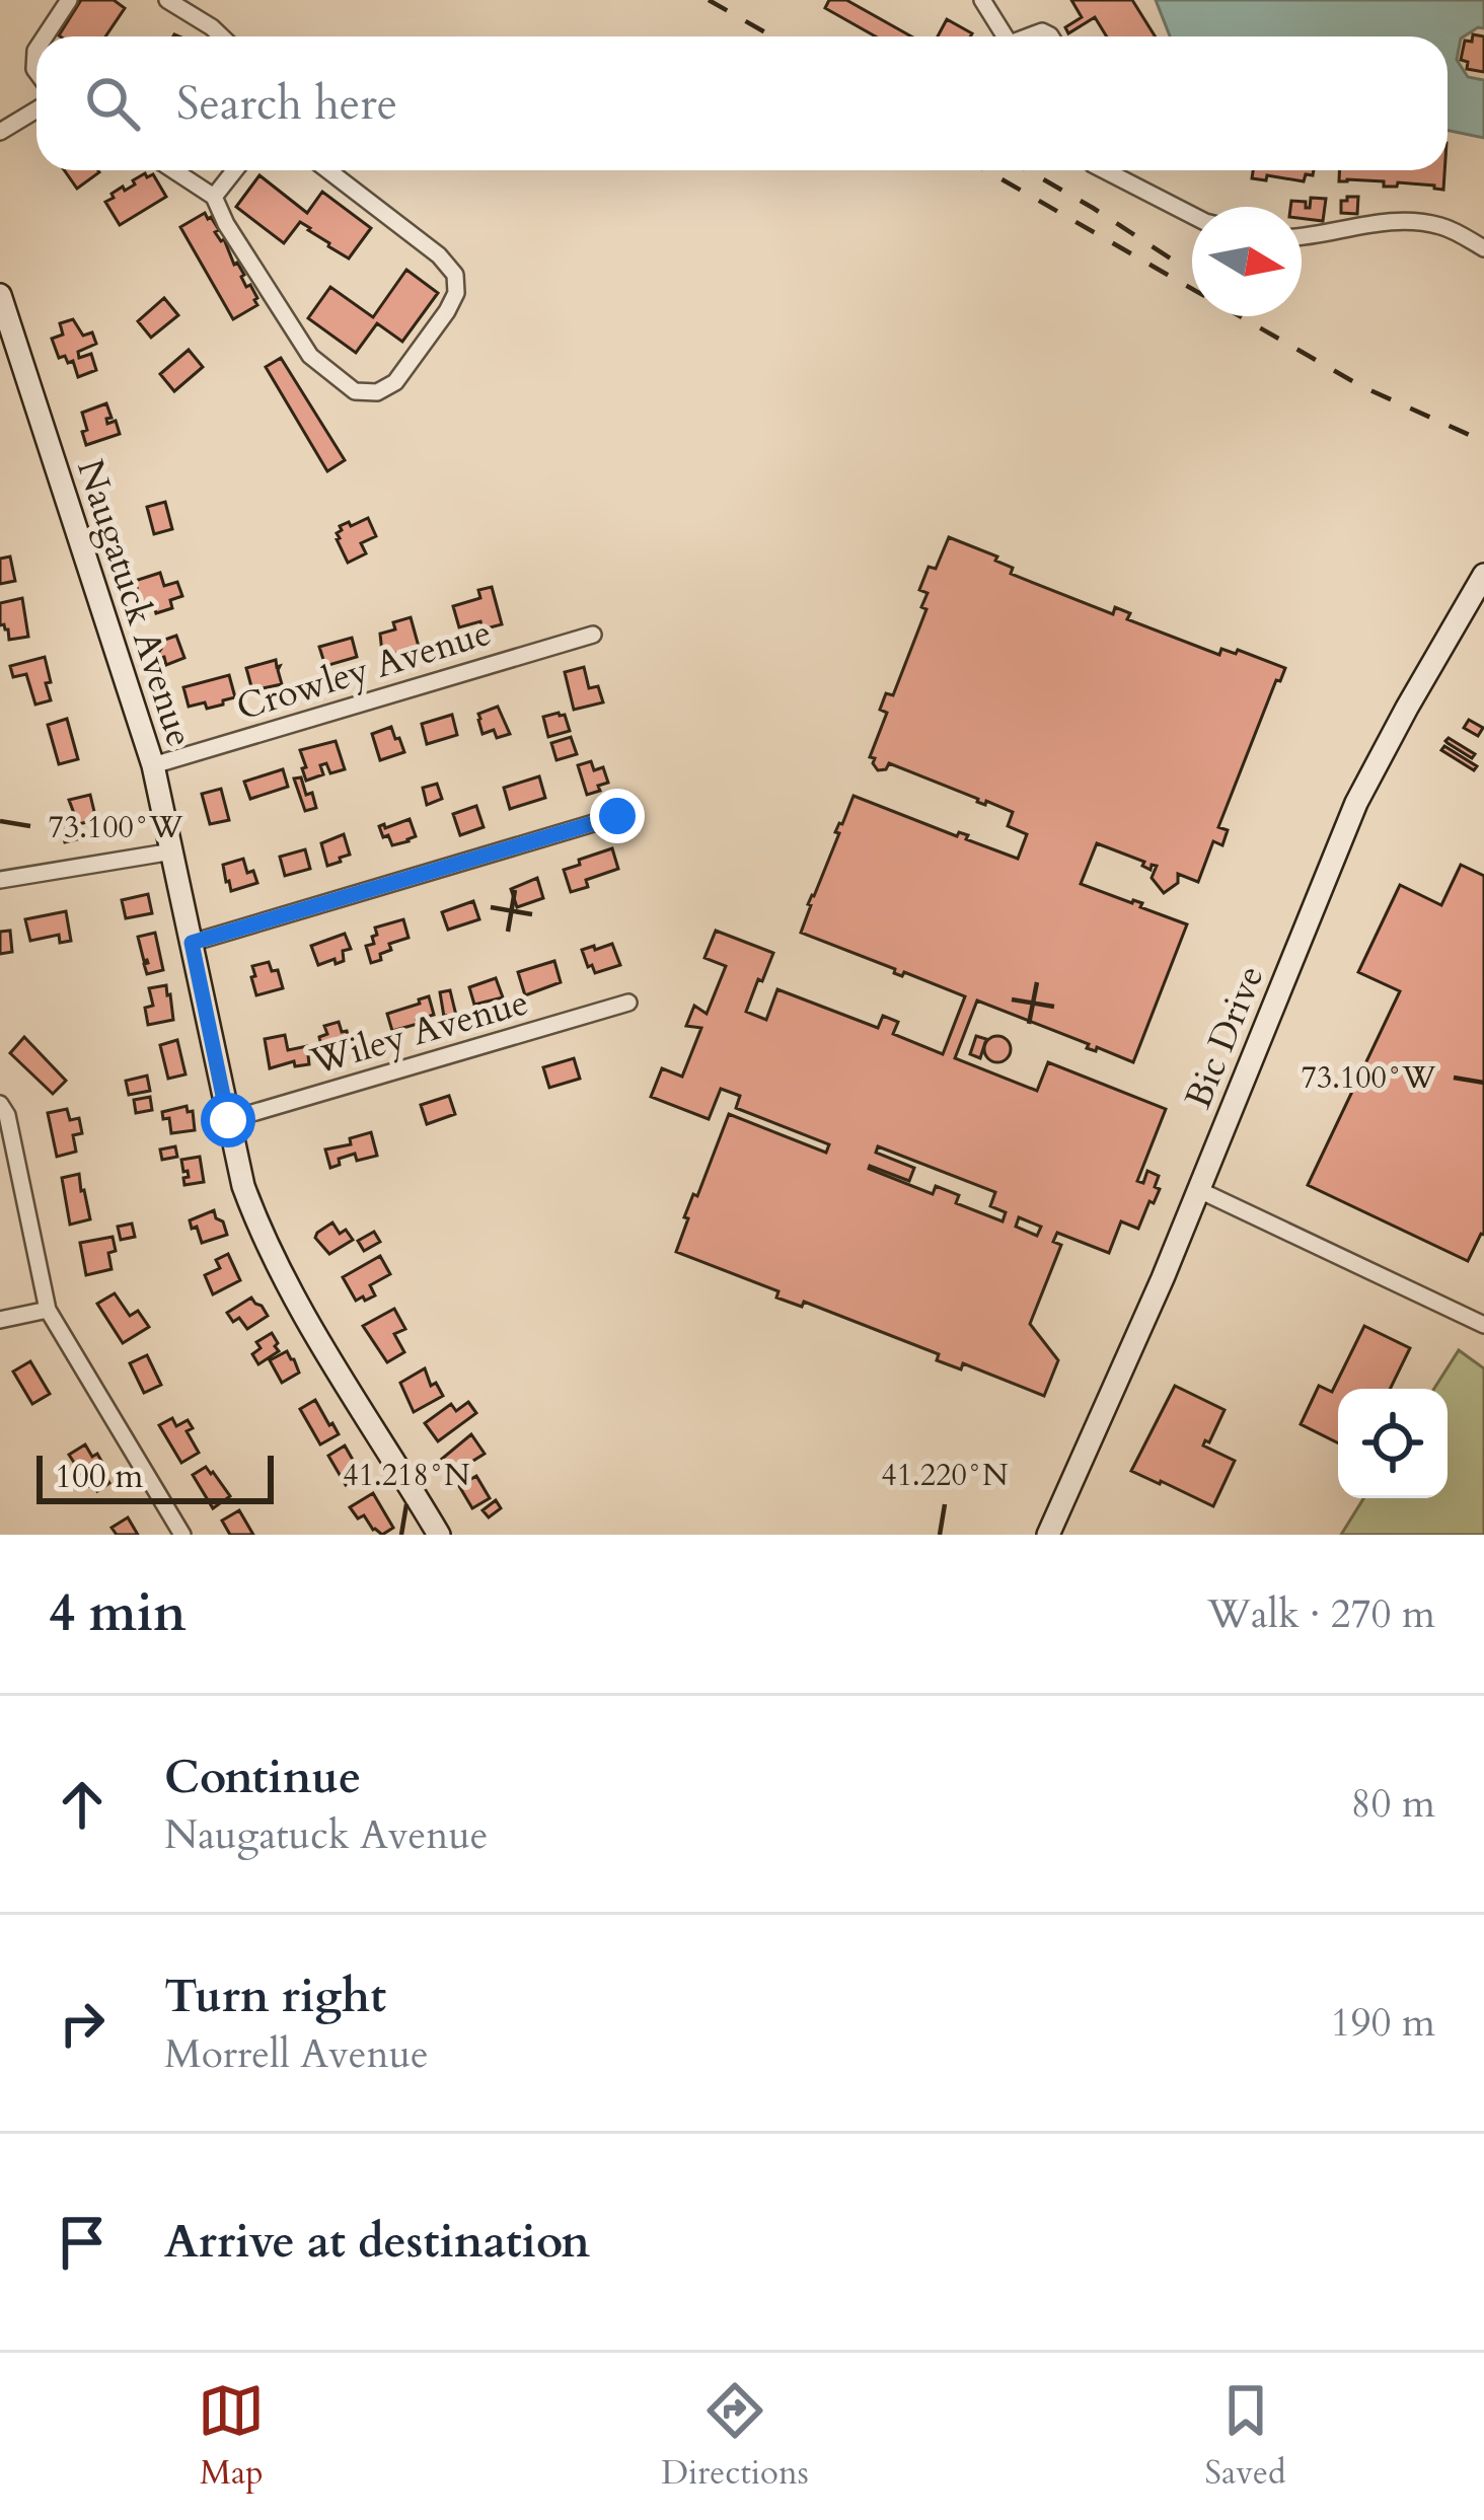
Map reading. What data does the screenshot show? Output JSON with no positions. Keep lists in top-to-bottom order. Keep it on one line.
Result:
{"streets":{"main road":["Naugatuck Avenue","Bic Drive"],"street":["Crowley Avenue","Wiley Avenue"]},"crossings":[["Naugatuck Avenue","Crowley Avenue"],["Naugatuck Avenue","Wiley Avenue"]],"scale_bar":"100 m","north":"right","page":{"search":"Search here","scale":"100 m","heading":["4 min","Walk · 270 m"],"list":[["Continue","Naugatuck Avenue","80 m"],["Turn right","Morrell Avenue","190 m"],"Arrive at destination"],"nav":["Map","Directions","Saved"]},"coordinates":["73.100°W","41.218°N","41.220°N"]}
